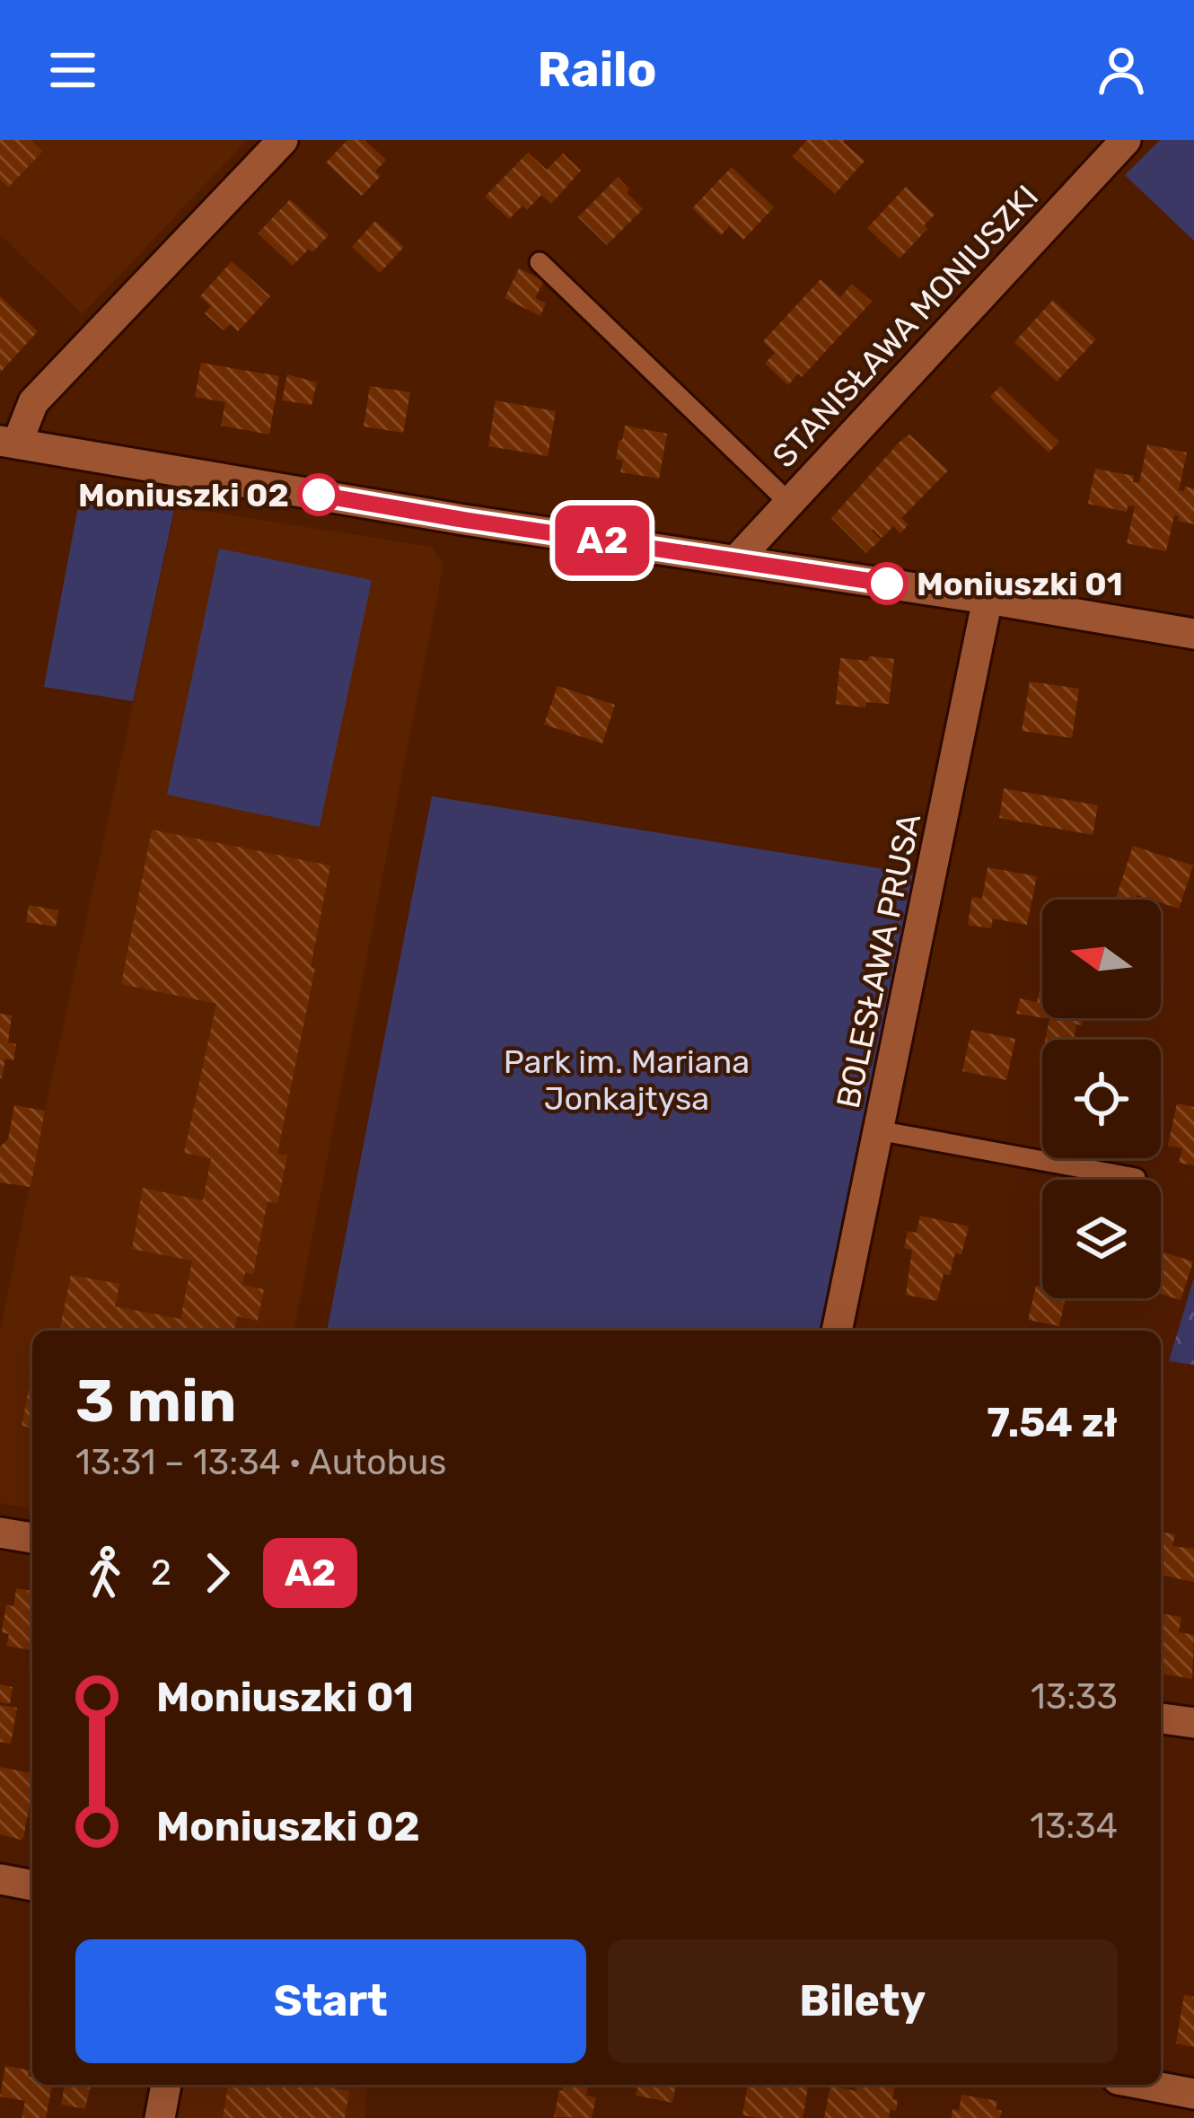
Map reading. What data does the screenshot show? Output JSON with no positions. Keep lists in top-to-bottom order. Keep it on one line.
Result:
{"streets":{"street":["STANISŁAWA MONIUSZKI","BOLESŁAWA PRUSA"]},"parks":["Park im. Mariana Jonkajtysa"],"places":["Moniuszki 02","Moniuszki 01"],"lines":["bus line A2"],"north":"left","page":{"header":"Railo","on_map":"A2","heading":["3 min","13:31 – 13:34 · Autobus","7.54 zł"],"legs":["2","A2"],"list":[{"name":"Moniuszki 01","value":"13:33"},{"name":"Moniuszki 02","value":"13:34"}],"buttons":["Start","Bilety"]}}
